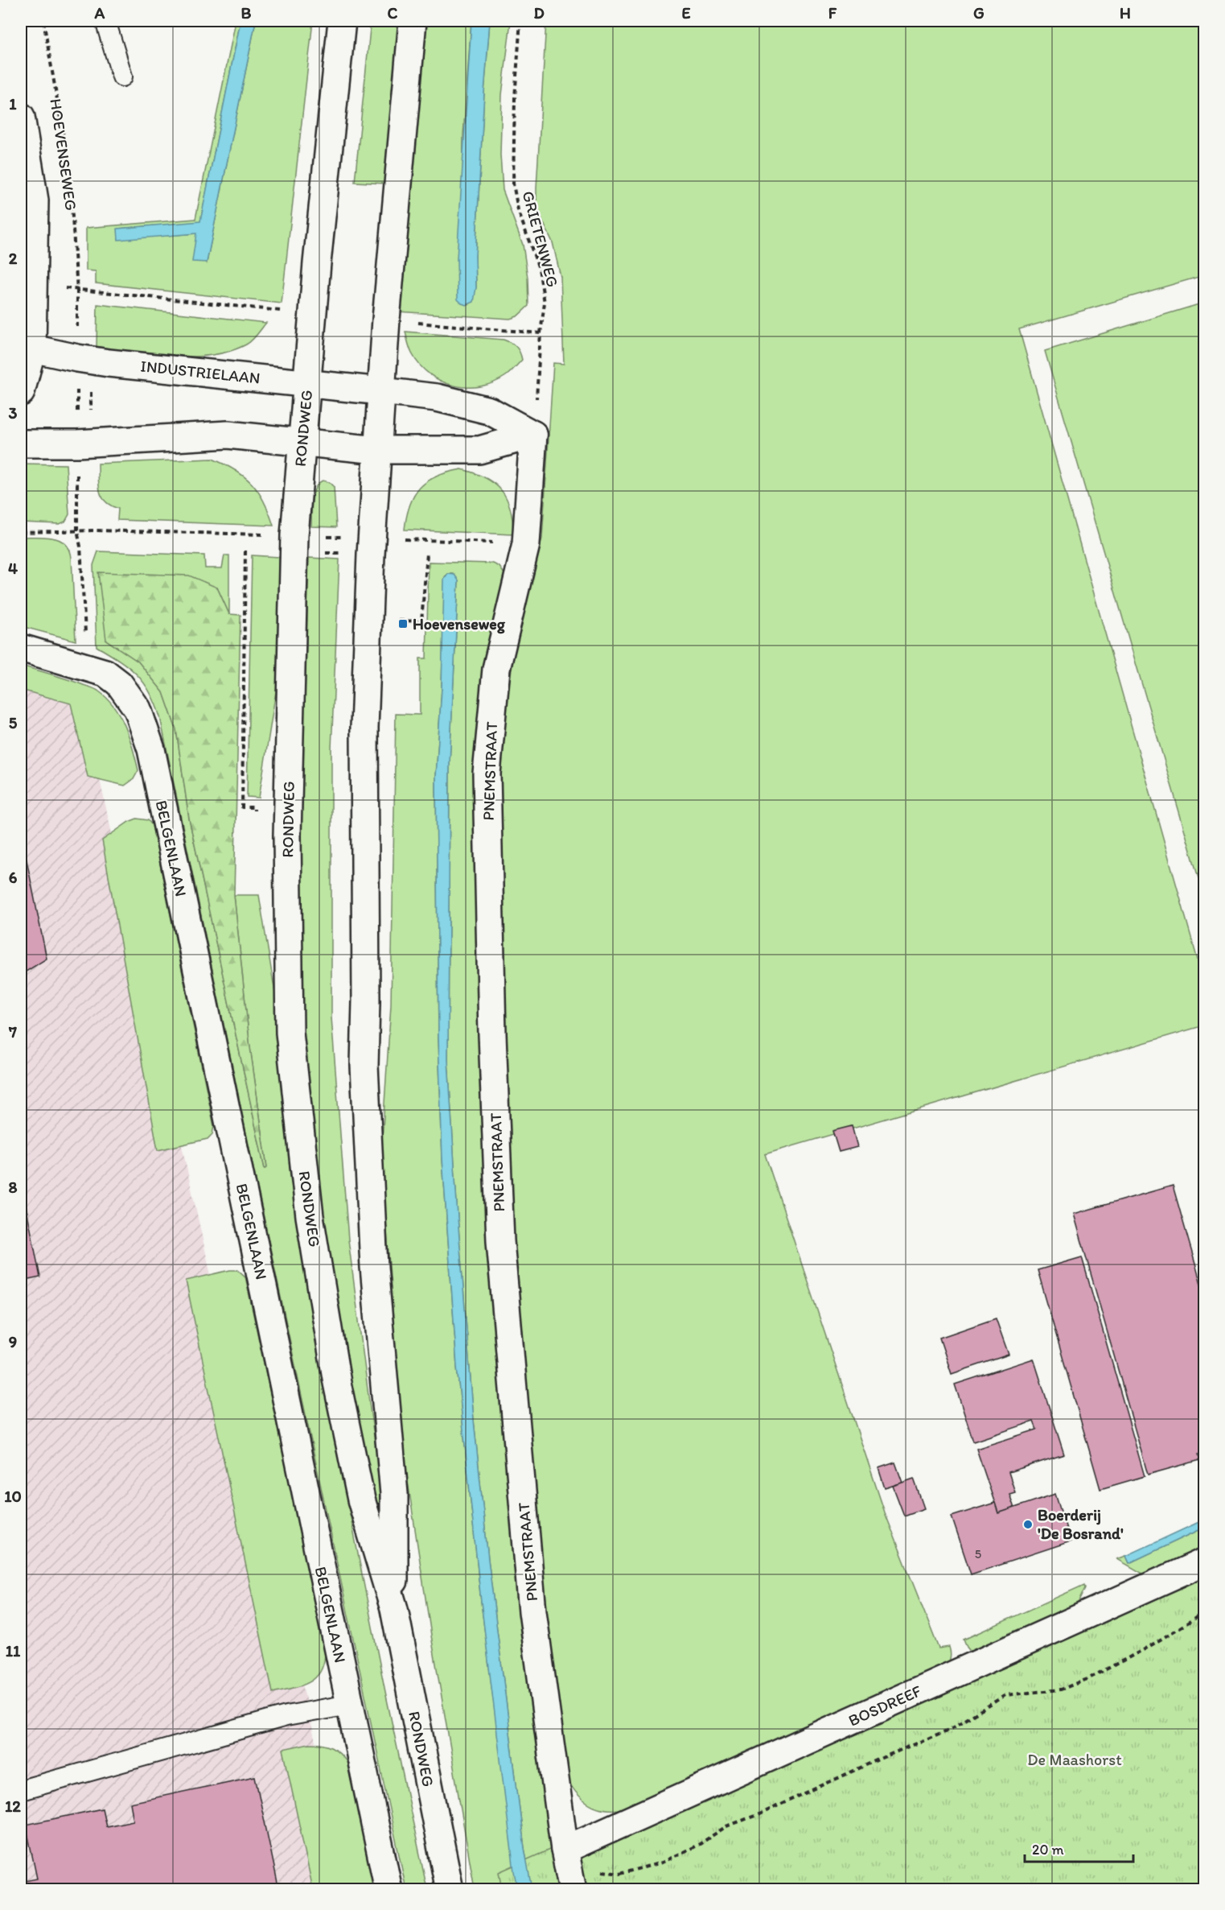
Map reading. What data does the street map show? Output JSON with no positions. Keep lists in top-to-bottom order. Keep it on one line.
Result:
{"streets":{"main road":["INDUSTRIELAAN","RONDWEG","PNEMSTRAAT","BELGENLAAN","BOSDREEF"],"path":["HOEVENSEWEG","GRIETENWEG"]},"crossings":[["GRIETENWEG","PNEMSTRAAT"],["INDUSTRIELAAN","RONDWEG"],["PNEMSTRAAT","BOSDREEF"]],"parks":["De Maashorst"],"places":{"transit":["Hoevenseweg"],"other":["Boerderij 'De Bosrand'"]},"house_numbers":["5"],"scale_bar":"20 m","grid":{"columns":["A","B","C","D","E","F","G","H"],"rows":["1","2","3","4","5","6","7","8","9","10","11","12"]}}
